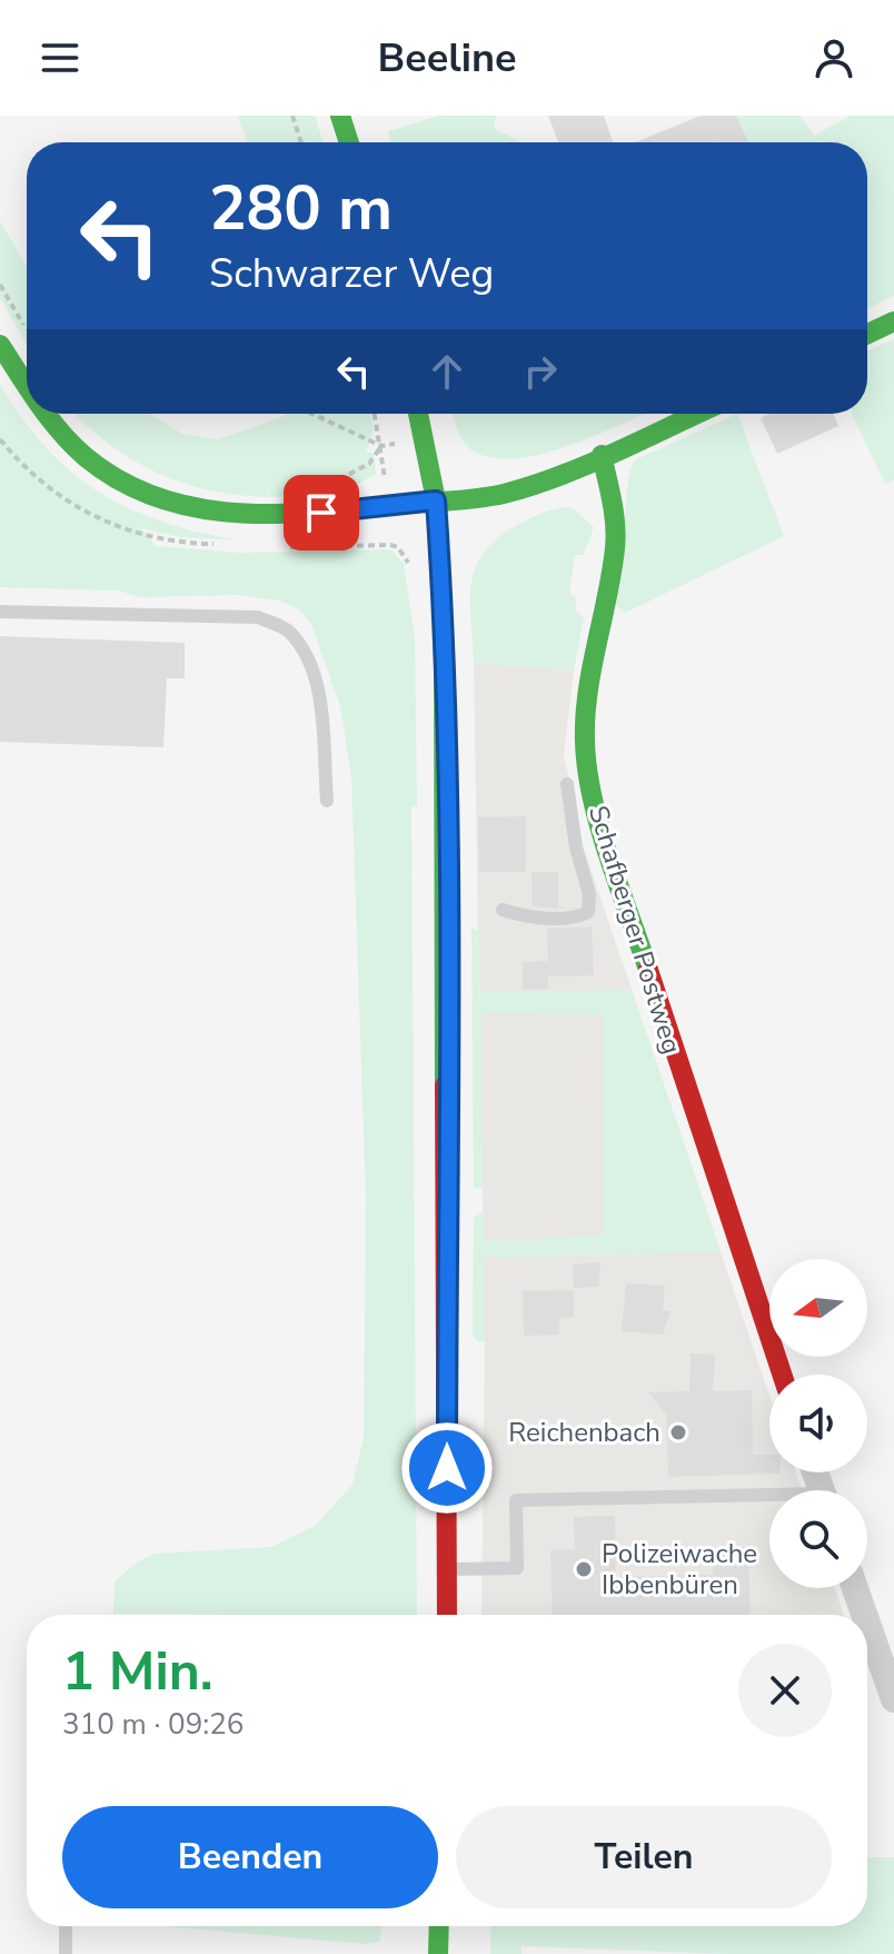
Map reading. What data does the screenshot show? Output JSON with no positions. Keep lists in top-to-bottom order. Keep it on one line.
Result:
{"streets":{"street":["Schafberger Postweg"]},"places":["Reichenbach","Polizeiwache Ibbenbüren"],"north":"left","page":{"header":"Beeline","turn":["280 m","Schwarzer Weg"],"heading":["1 Min.","310 m · 09:26"],"buttons":["Beenden","Teilen"]}}
